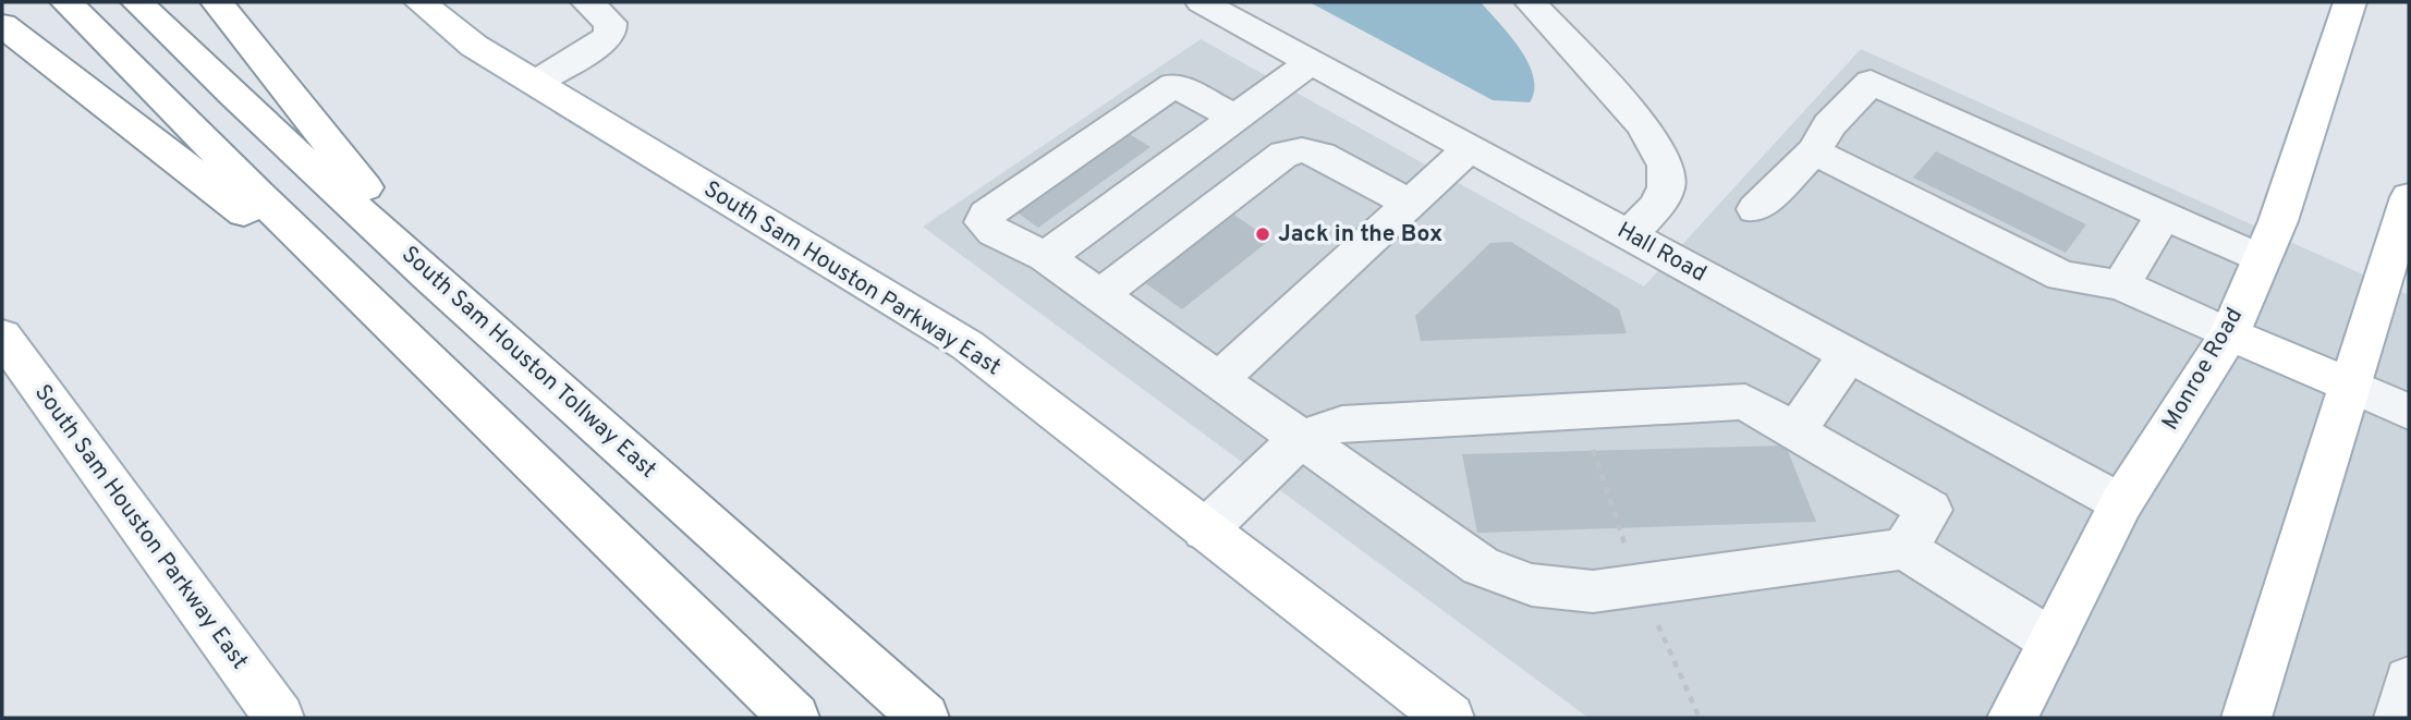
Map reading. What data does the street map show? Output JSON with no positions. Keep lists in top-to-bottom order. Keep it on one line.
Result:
{"streets":{"main road":["South Sam Houston Parkway East","South Sam Houston Tollway East","Monroe Road"],"street":["Hall Road"]},"crossings":[["Hall Road","Monroe Road"]],"places":["Jack in the Box"]}
